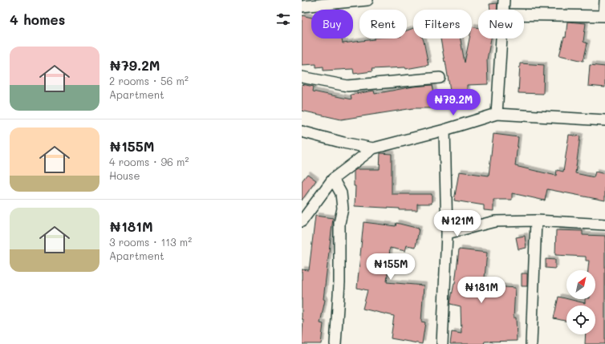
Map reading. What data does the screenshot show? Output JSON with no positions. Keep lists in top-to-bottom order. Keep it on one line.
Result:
{"north":"top right","page":{"heading":"4 homes","chip":["Buy","Rent","Filters","New"],"list":[{"name":"₦79.2M","note":"2 rooms · 56 m² · Apartment"},{"name":"₦155M","note":"4 rooms · 96 m² · House"},{"name":"₦181M","note":"3 rooms · 113 m² · Apartment"}],"price":["₦79.2M","₦121M","₦155M","₦181M"]}}
